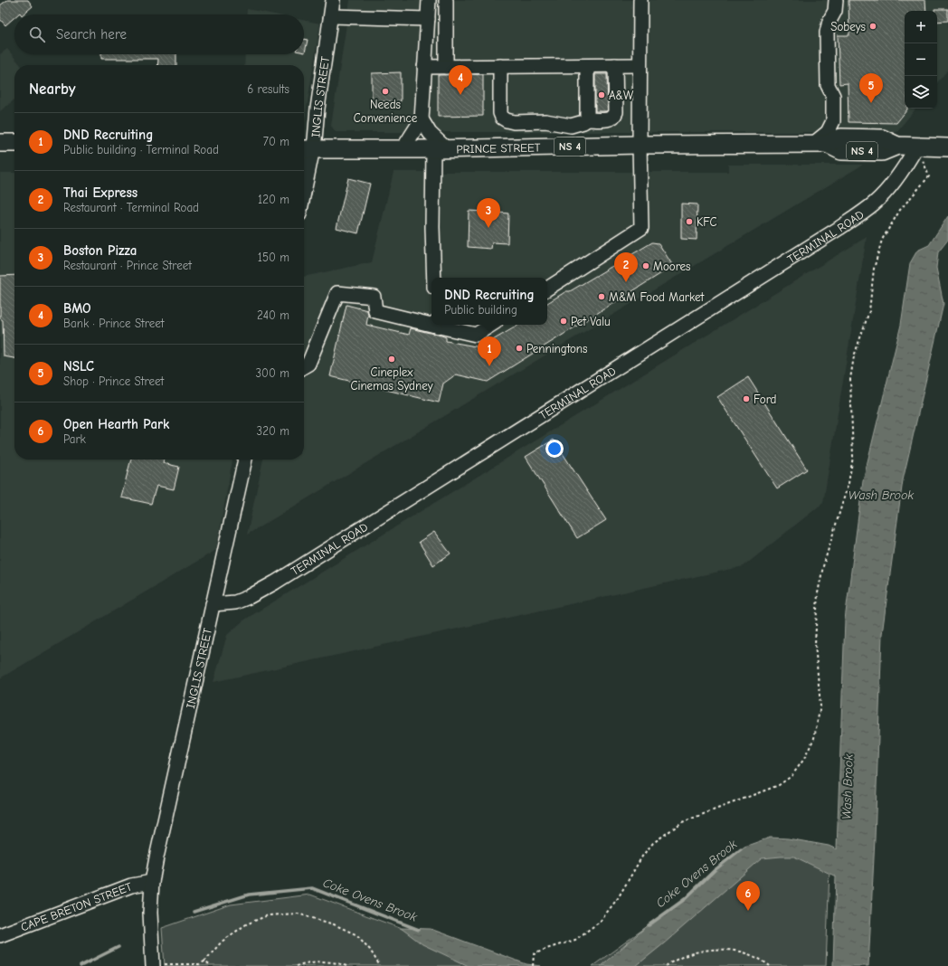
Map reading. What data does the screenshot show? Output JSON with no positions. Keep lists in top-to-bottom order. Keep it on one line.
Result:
{"streets":{"main road":["NS 4","PRINCE STREET"],"street":["INGLIS STREET","TERMINAL ROAD","CAPE BRETON STREET"]},"crossings":[["INGLIS STREET","PRINCE STREET"],["INGLIS STREET","TERMINAL ROAD"],["INGLIS STREET","CAPE BRETON STREET"],["PRINCE STREET","TERMINAL ROAD"]],"water":["Wash Brook","Coke Ovens Brook"],"places":["Sobeys","Needs Convenience","A&W","KFC","Moores","M&M Food Market","Pet Valu","Penningtons","Cineplex Cinemas Sydney","Ford"],"page":{"map_buttons":["+","−"],"search":"Search here","pins":["4","5","3","2","1","6"],"heading":["Nearby","6 results"],"list":[{"mark":"1","name":"DND Recruiting","note":"Public building · Terminal Road","value":"70 m"},{"mark":"2","name":"Thai Express","note":"Restaurant · Terminal Road","value":"120 m"},{"mark":"3","name":"Boston Pizza","note":"Restaurant · Prince Street","value":"150 m"},{"mark":"4","name":"BMO","note":"Bank · Prince Street","value":"240 m"},{"mark":"5","name":"NSLC","note":"Shop · Prince Street","value":"300 m"},{"mark":"6","name":"Open Hearth Park","note":"Park","value":"320 m"}],"popup":["DND Recruiting","Public building"]}}
